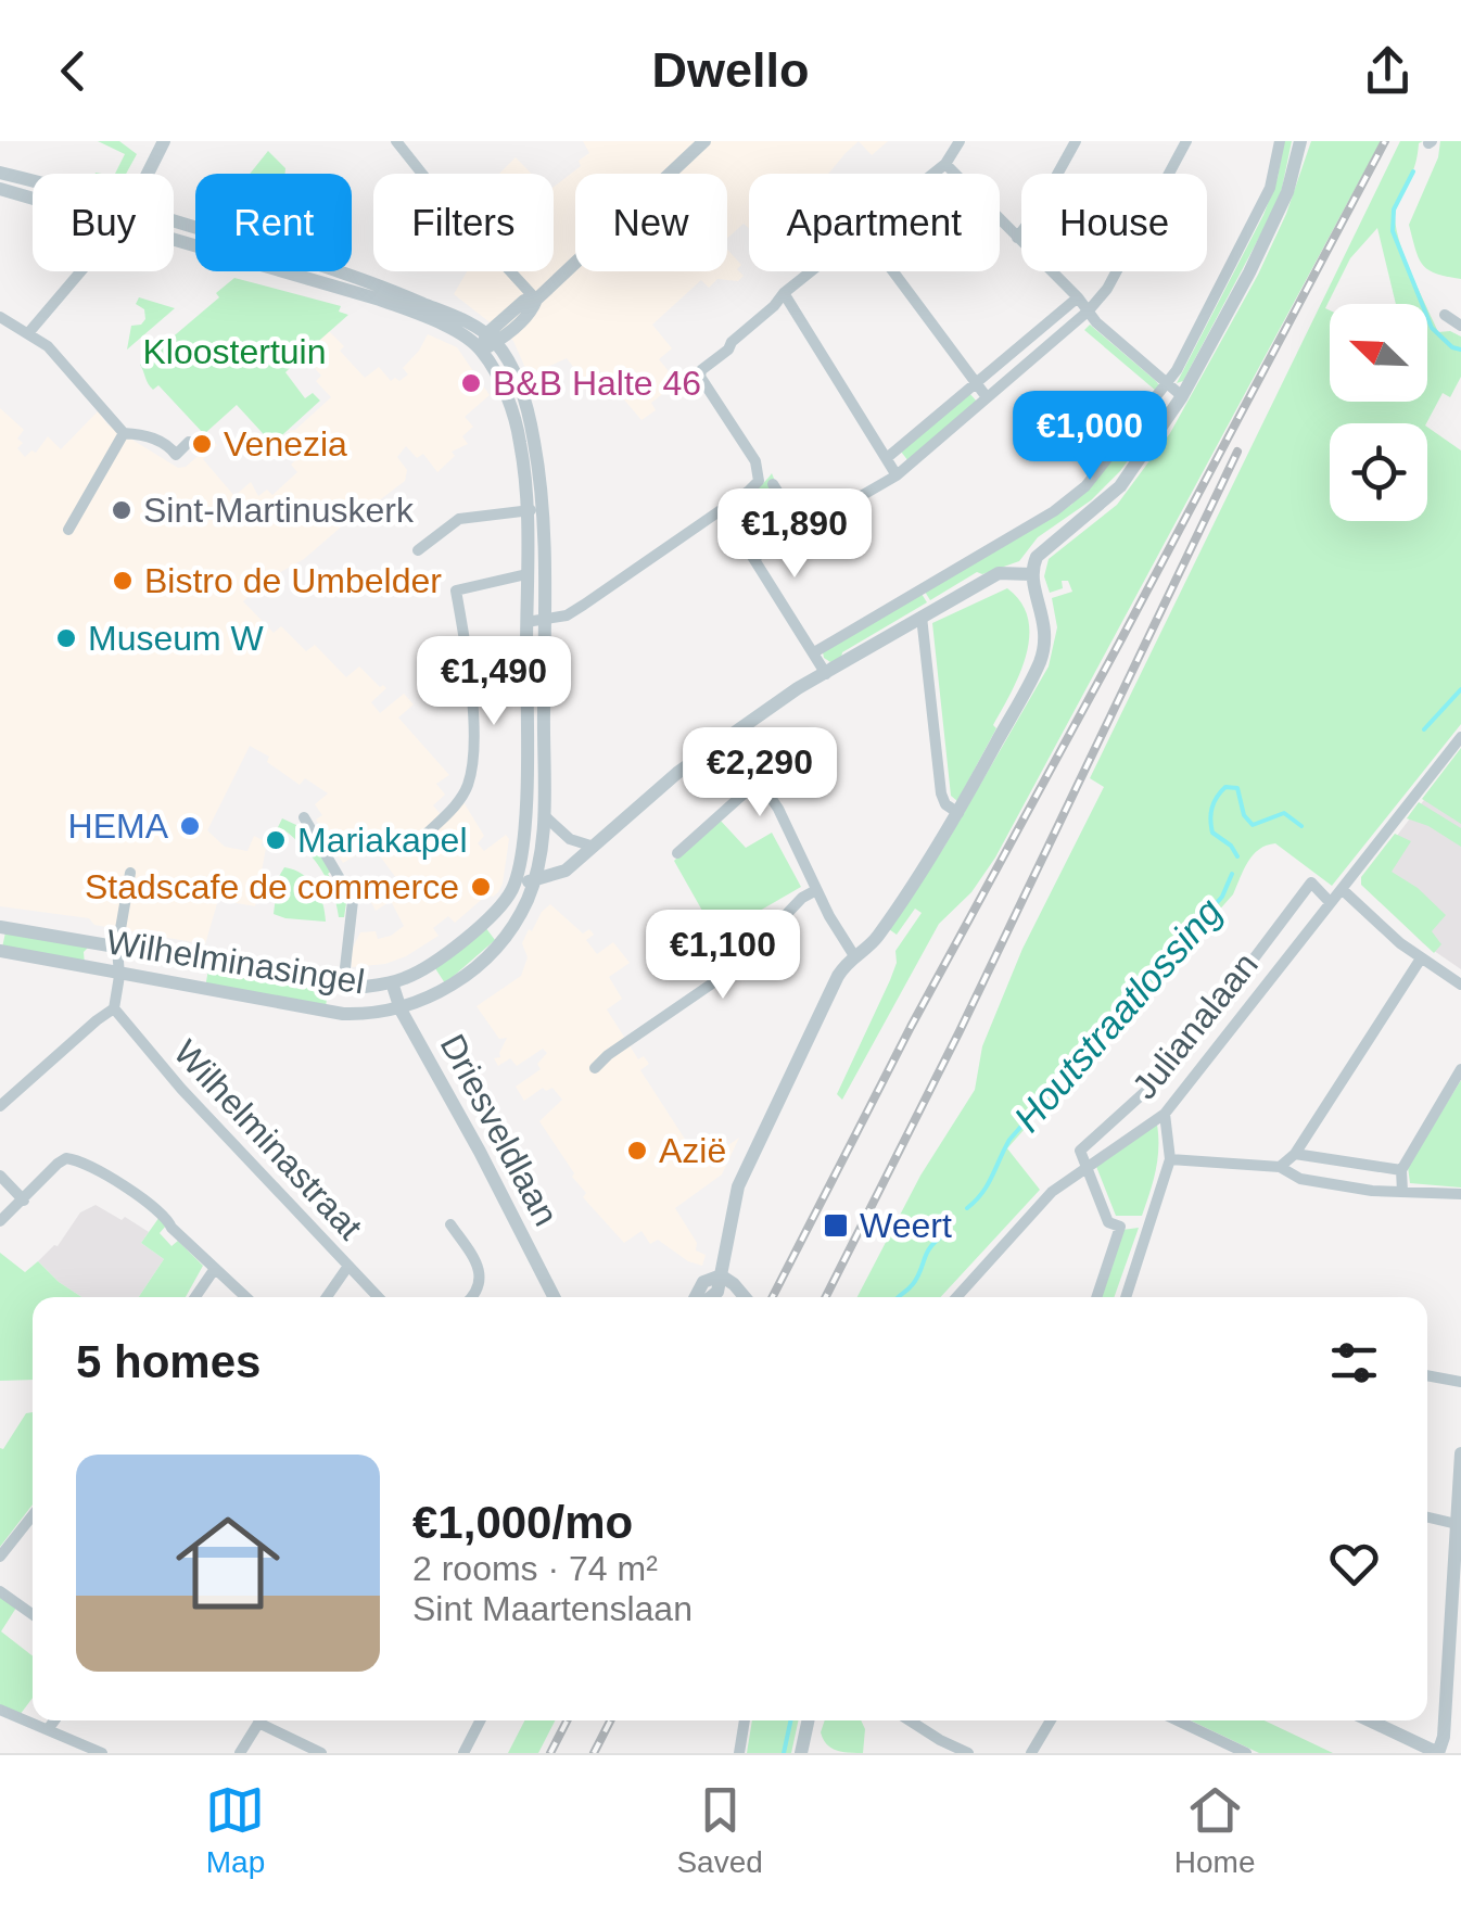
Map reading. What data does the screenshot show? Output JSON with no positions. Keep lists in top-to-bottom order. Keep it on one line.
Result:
{"streets":{"street":["Wilhelminasingel","Julianalaan","Driesveldlaan","Wilhelminastraat"]},"crossings":[["Wilhelminasingel","Driesveldlaan"]],"water":["Houtstraatlossing"],"parks":["Kloostertuin"],"places":{"other":["B&B Halte 46","Venezia","Sint-Martinuskerk","Bistro de Umbelder","Museum W","HEMA","Mariakapel","Stadscafe de commerce","Azië"],"transit":["Weert"]},"north":"top left","page":{"header":"Dwello","chip":["Buy","Rent","Filters","New","Apartment","House"],"price":["€1,000","€1,890","€1,490","€2,290","€1,100"],"heading":"5 homes","list":[{"name":"€1,000/mo","note":"2 rooms · 74 m² · Sint Maartenslaan"}],"tabs":["Map","Saved","Home"]}}
